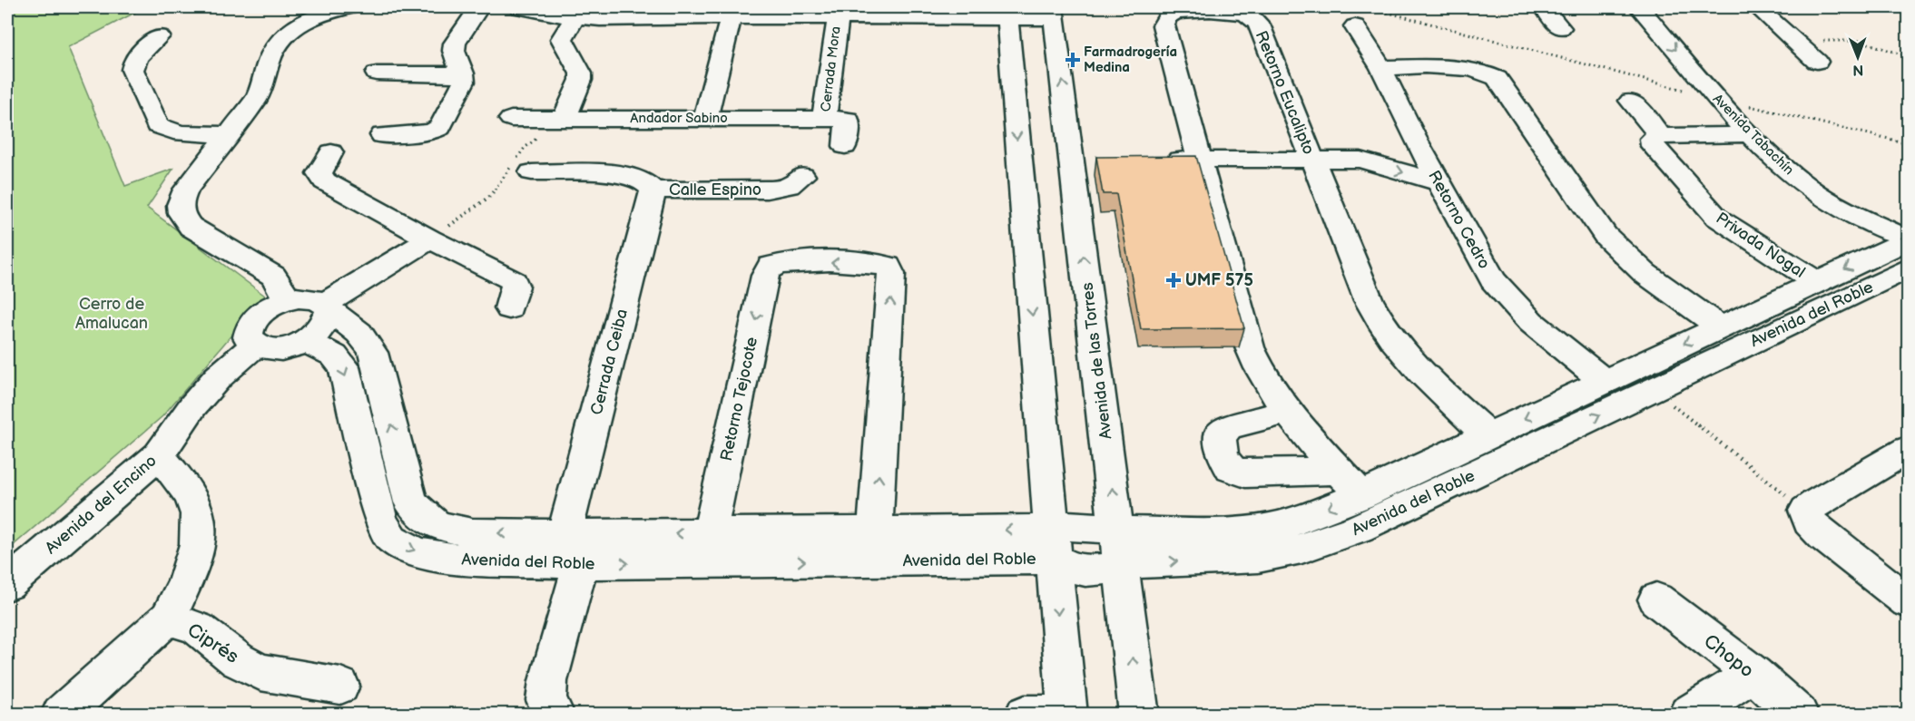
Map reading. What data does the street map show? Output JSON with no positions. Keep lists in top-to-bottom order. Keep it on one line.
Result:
{"streets":{"street":["Cerrada Mora","Retorno Eucalipto","Andador Sabino","Avenida Tabachín","Calle Espino","Retorno Cedro","Privada Nogal","Avenida del Roble","Avenida de las Torres","Cerrada Ceiba","Retorno Tejocote","Avenida del Encino","Ciprés","Chopo"]},"crossings":[["Cerrada Mora","Andador Sabino"],["Retorno Eucalipto","Avenida del Roble"],["Avenida Tabachín","Avenida del Roble"],["Calle Espino","Cerrada Ceiba"],["Retorno Cedro","Avenida del Roble"],["Privada Nogal","Avenida del Roble"],["Avenida del Roble","Avenida de las Torres"],["Avenida del Roble","Cerrada Ceiba"],["Avenida del Roble","Retorno Tejocote"],["Avenida del Encino","Ciprés"]],"parks":["Cerro de Amalucan"],"places":{"health":["Farmadrogería Medina","UMF 575"]},"north":"bottom"}
